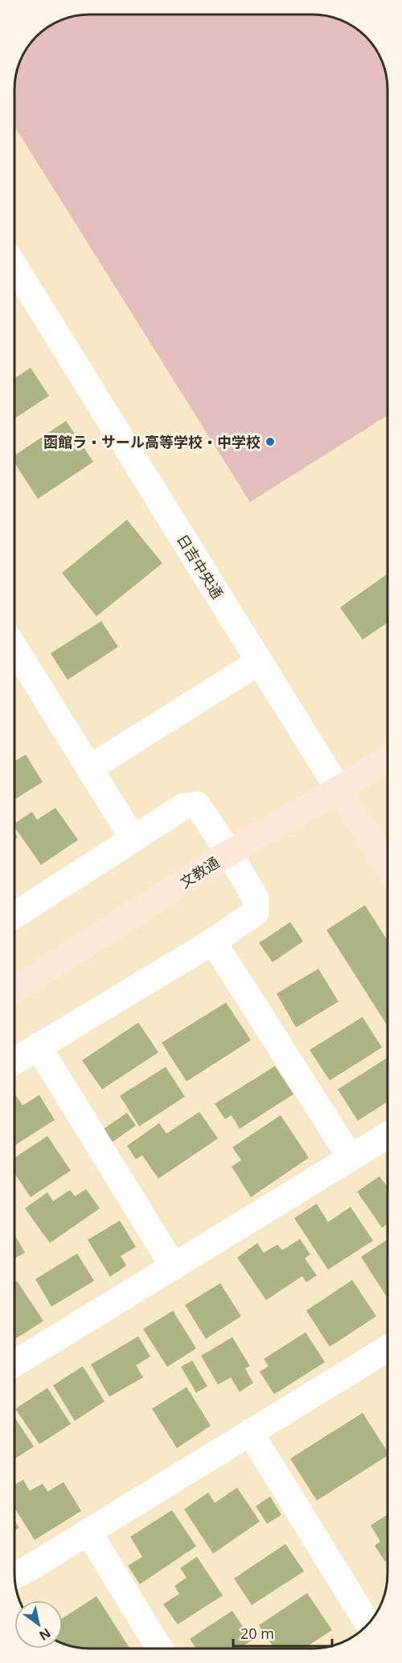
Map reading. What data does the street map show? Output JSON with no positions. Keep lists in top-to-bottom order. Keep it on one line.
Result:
{"streets":{"street":["日吉中央通","文教通"]},"crossings":[["日吉中央通","文教通"]],"places":["函館ラ・サール高等学校・中学校"],"scale_bar":"20 m","north":"bottom right"}
